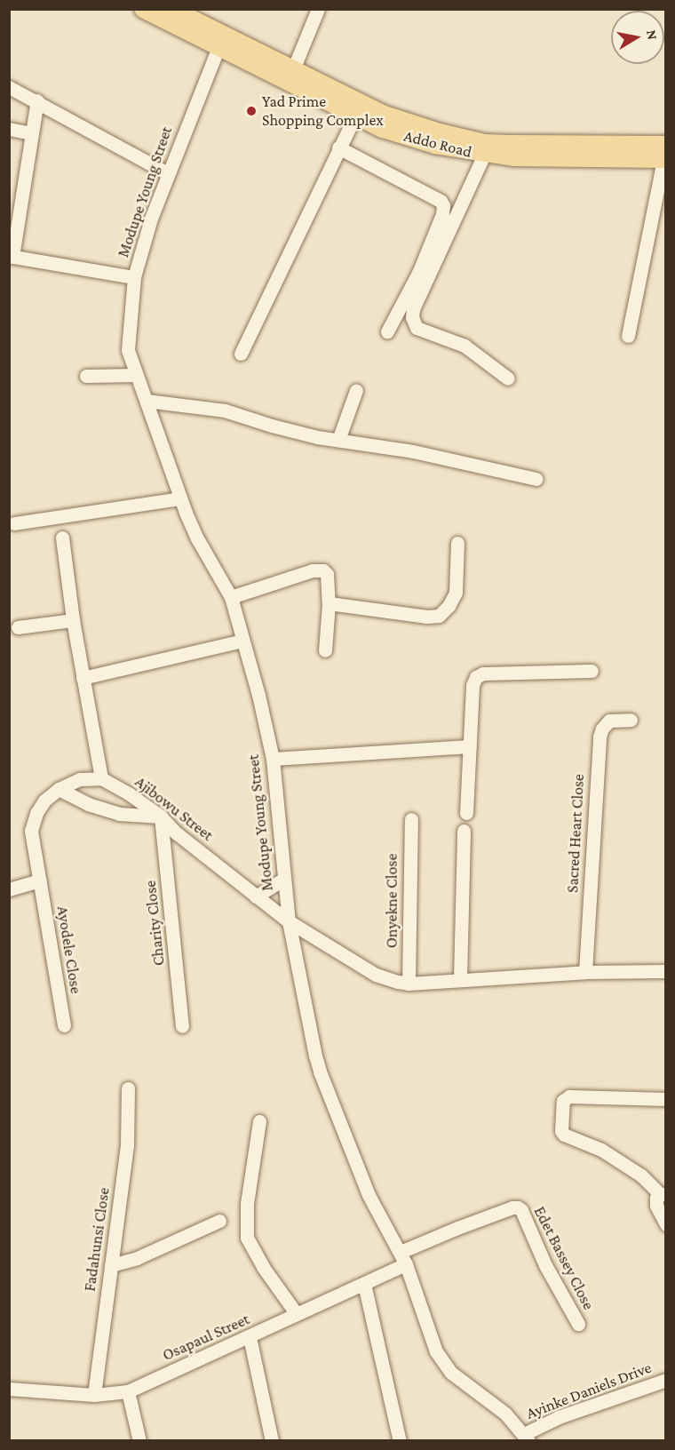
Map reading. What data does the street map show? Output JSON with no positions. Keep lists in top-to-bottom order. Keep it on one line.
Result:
{"streets":{"main road":["Addo Road"],"street":["Modupe Young Street","Ajibowu Street","Sacred Heart Close","Onyekne Close","Charity Close","Ayodele Close","Fadahunsi Close","Edet Bassey Close","Osapaul Street","Ayinke Daniels Drive"]},"crossings":[["Addo Road","Modupe Young Street"],["Modupe Young Street","Ajibowu Street"],["Modupe Young Street","Edet Bassey Close"],["Modupe Young Street","Osapaul Street"],["Modupe Young Street","Ayinke Daniels Drive"],["Ajibowu Street","Onyekne Close"],["Ajibowu Street","Charity Close"],["Fadahunsi Close","Osapaul Street"],["Edet Bassey Close","Osapaul Street"]],"places":["Yad Prime Shopping Complex"],"north":"right"}
